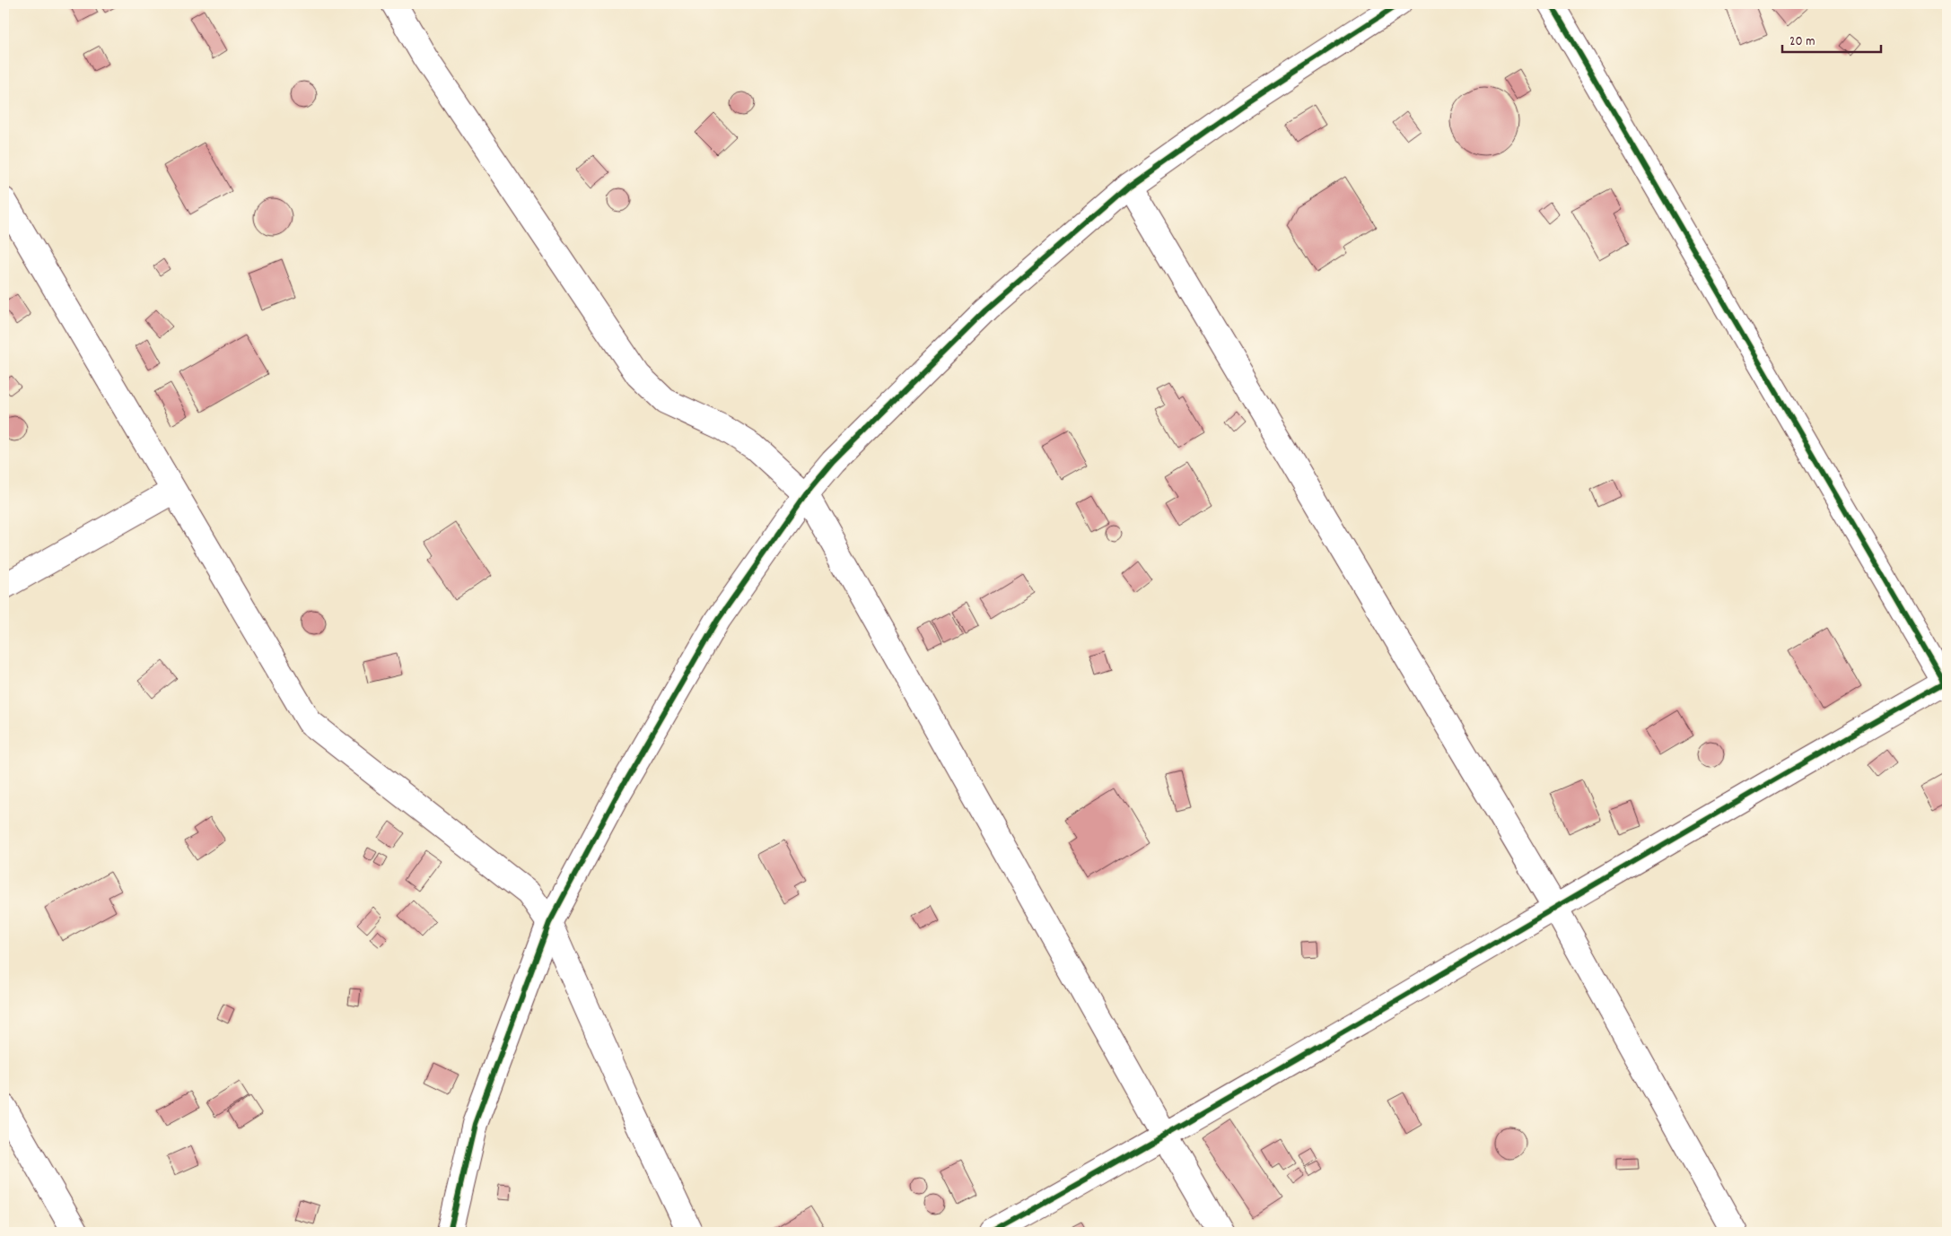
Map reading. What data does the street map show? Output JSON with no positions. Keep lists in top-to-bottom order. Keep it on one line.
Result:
{"scale_bar":"20 m"}
